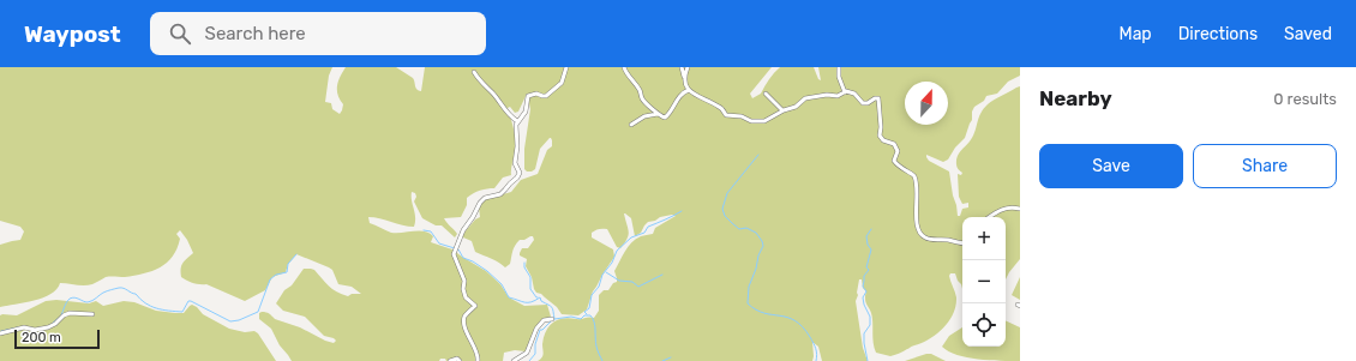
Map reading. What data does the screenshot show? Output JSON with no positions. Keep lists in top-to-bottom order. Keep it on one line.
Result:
{"scale_bar":"200 m","north":"top","page":{"header":"Waypost","search":"Search here","nav":["Map","Directions","Saved"],"heading":["Nearby","0 results"],"buttons":["Save","Share"],"map_buttons":["+","−"],"scale":"200 m"}}
